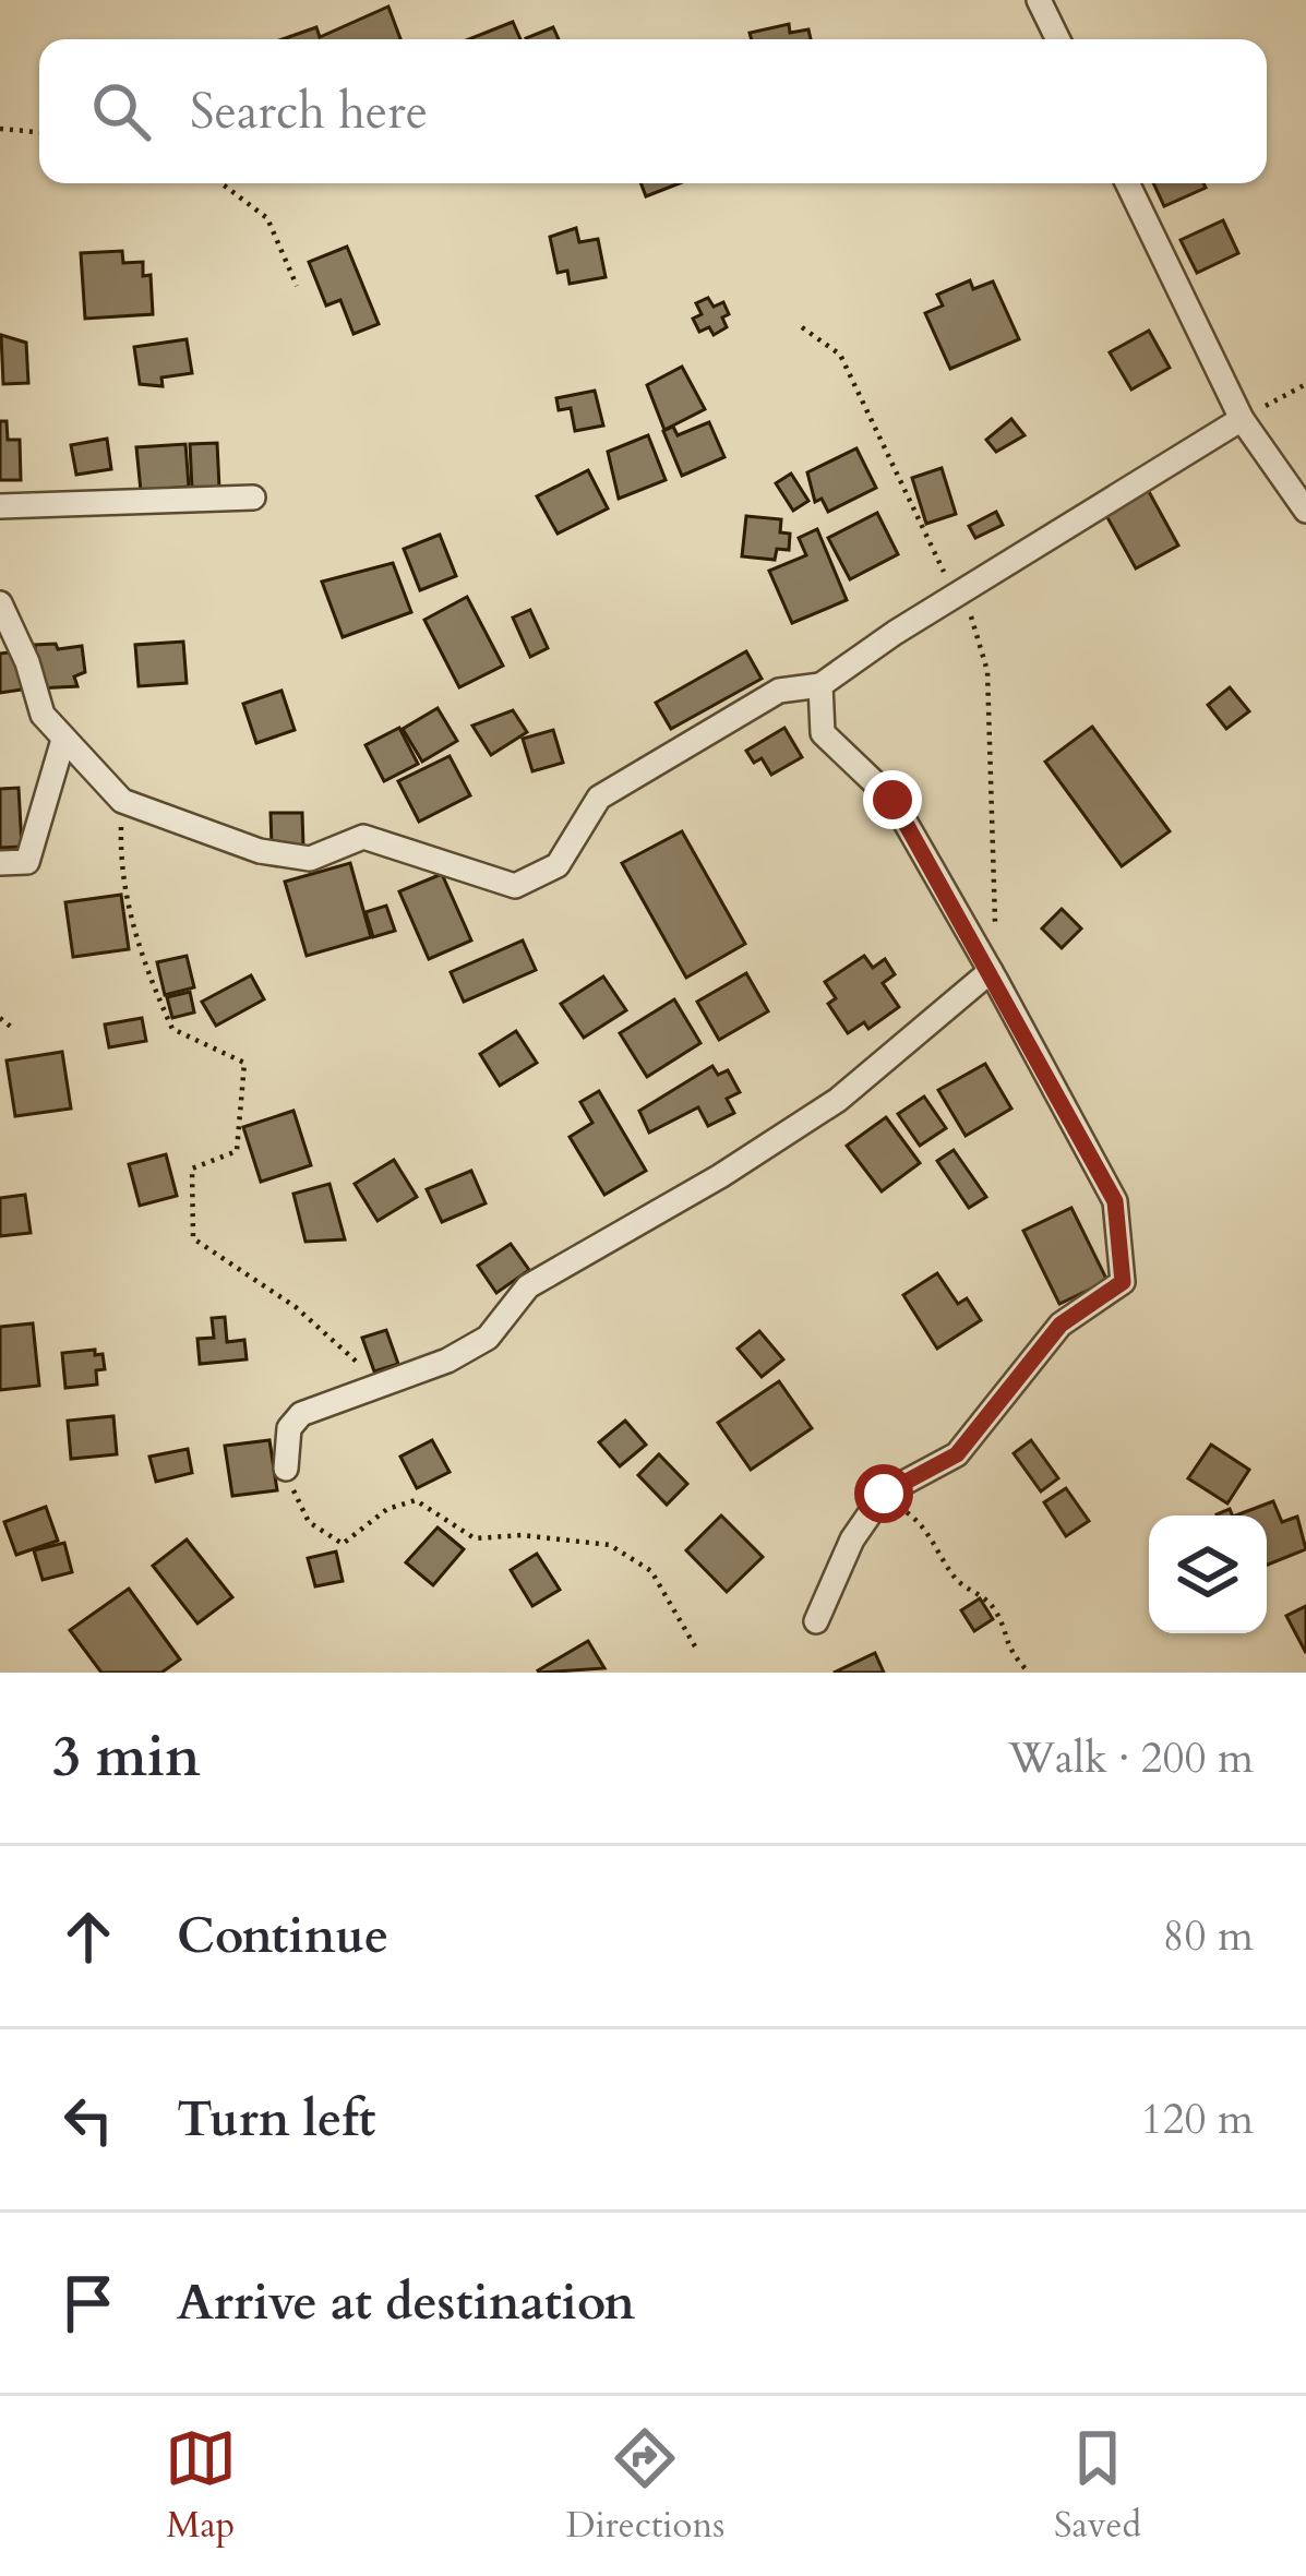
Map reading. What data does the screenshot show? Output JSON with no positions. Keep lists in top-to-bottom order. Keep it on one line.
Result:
{"page":{"search":"Search here","heading":["3 min","Walk · 200 m"],"list":[["Continue","80 m"],["Turn left","120 m"],"Arrive at destination"],"nav":["Map","Directions","Saved"]}}
